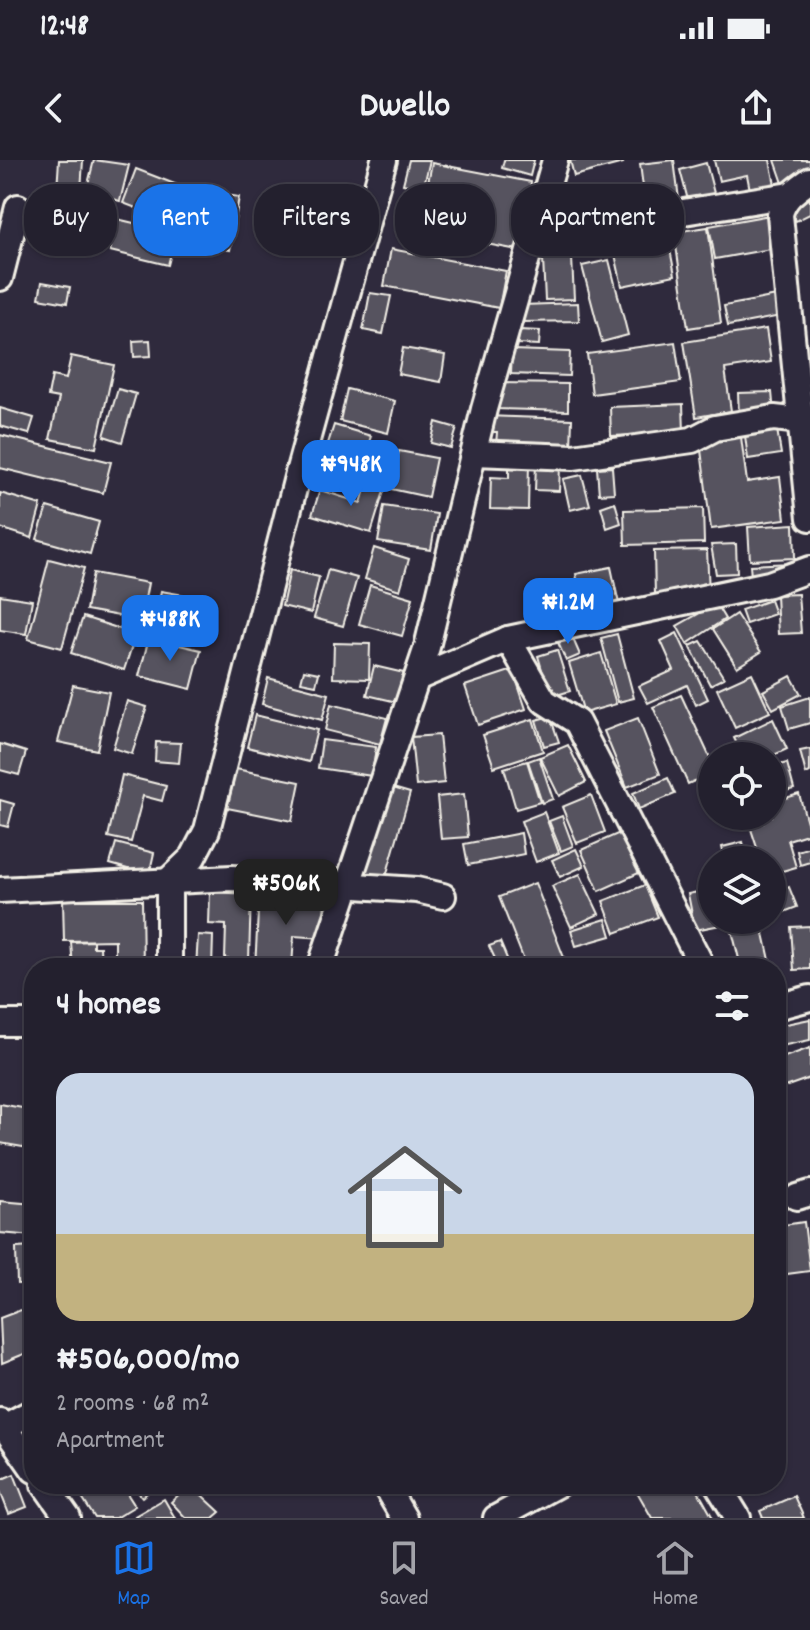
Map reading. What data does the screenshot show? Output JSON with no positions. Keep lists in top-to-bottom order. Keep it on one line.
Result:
{"page":{"status":"12:48","header":"Dwello","chip":["Buy","Rent","Filters","New","Apartment"],"price":["₦948K","₦1.2M","₦488K","₦506K"],"heading":"4 homes","list":[{"name":"₦506,000/mo","note":"2 rooms · 68 m² · Apartment"}],"tabs":["Map","Saved","Home"]}}
